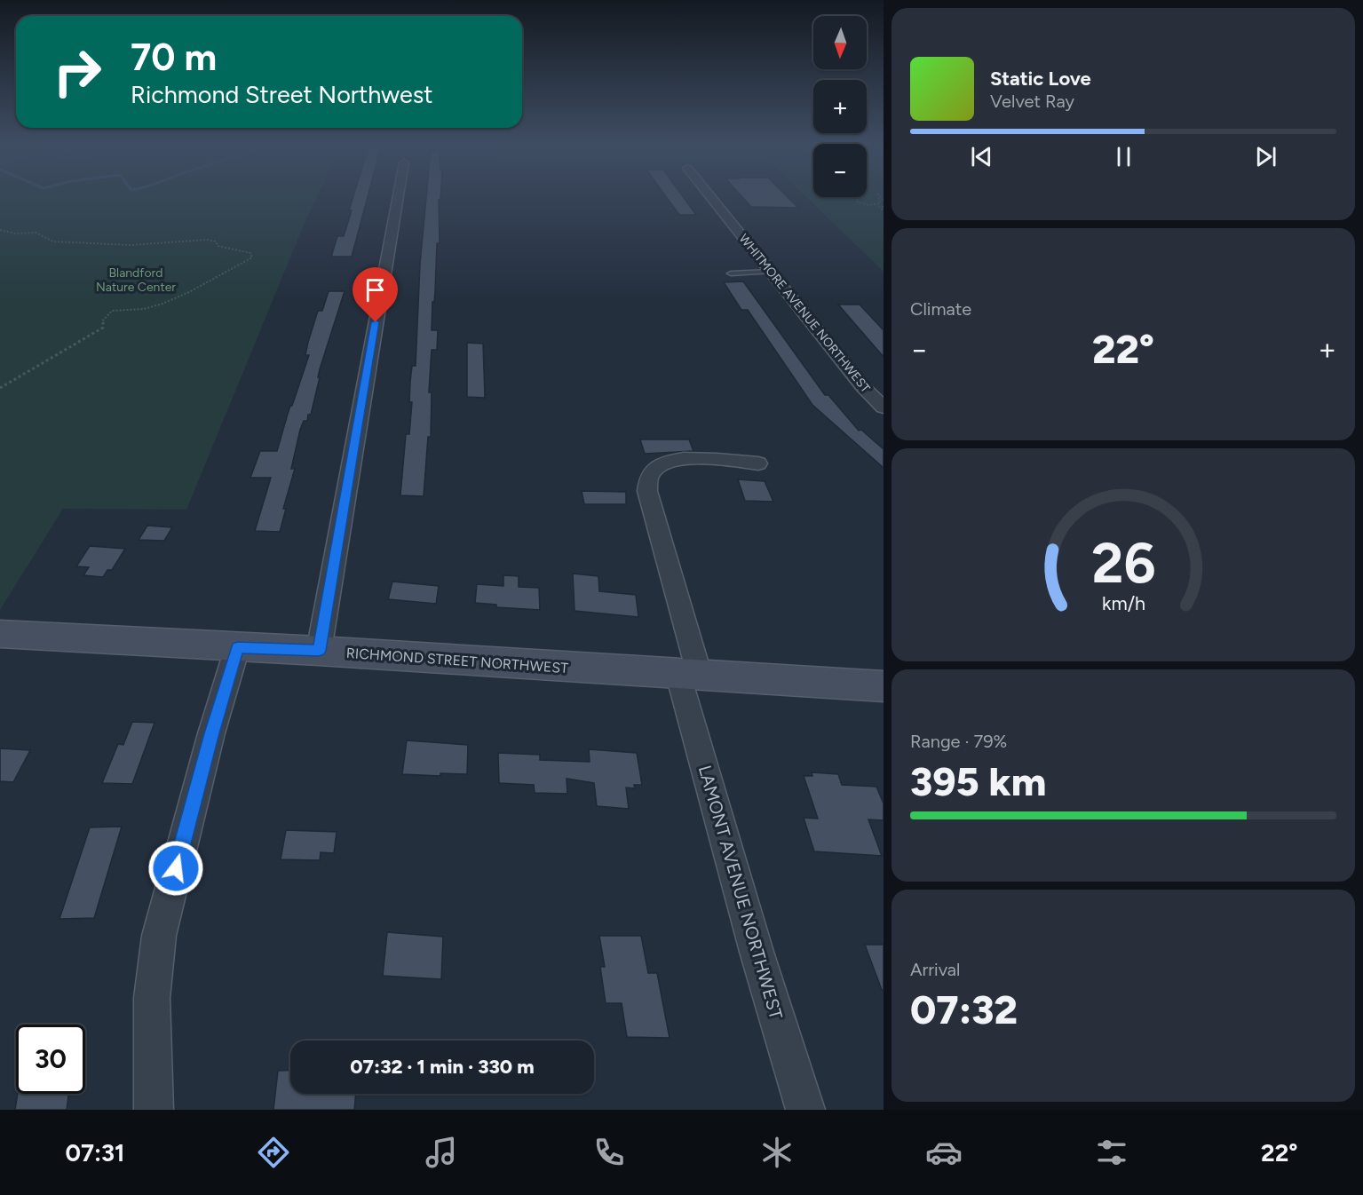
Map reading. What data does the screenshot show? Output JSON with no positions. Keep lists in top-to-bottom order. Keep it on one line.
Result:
{"streets":{"street":["WHITMORE AVENUE NORTHWEST","RICHMOND STREET NORTHWEST","LAMONT AVENUE NORTHWEST"]},"crossings":[["RICHMOND STREET NORTHWEST","LAMONT AVENUE NORTHWEST"]],"parks":["Blandford Nature Center"],"north":"bottom","page":{"map_buttons":["+","−"],"turn":["70 m","Richmond Street Northwest"],"song":["Static Love","Velvet Ray"],"tile":["Climate",["Range · 79%","395 km"],["Arrival","07:32"]],"heat":["−","22°","+"],"limit":"30","trip":"07:32 · 1 min · 330 m","tabs":["07:31","22°"],"gauge":["26","km/h"]}}
